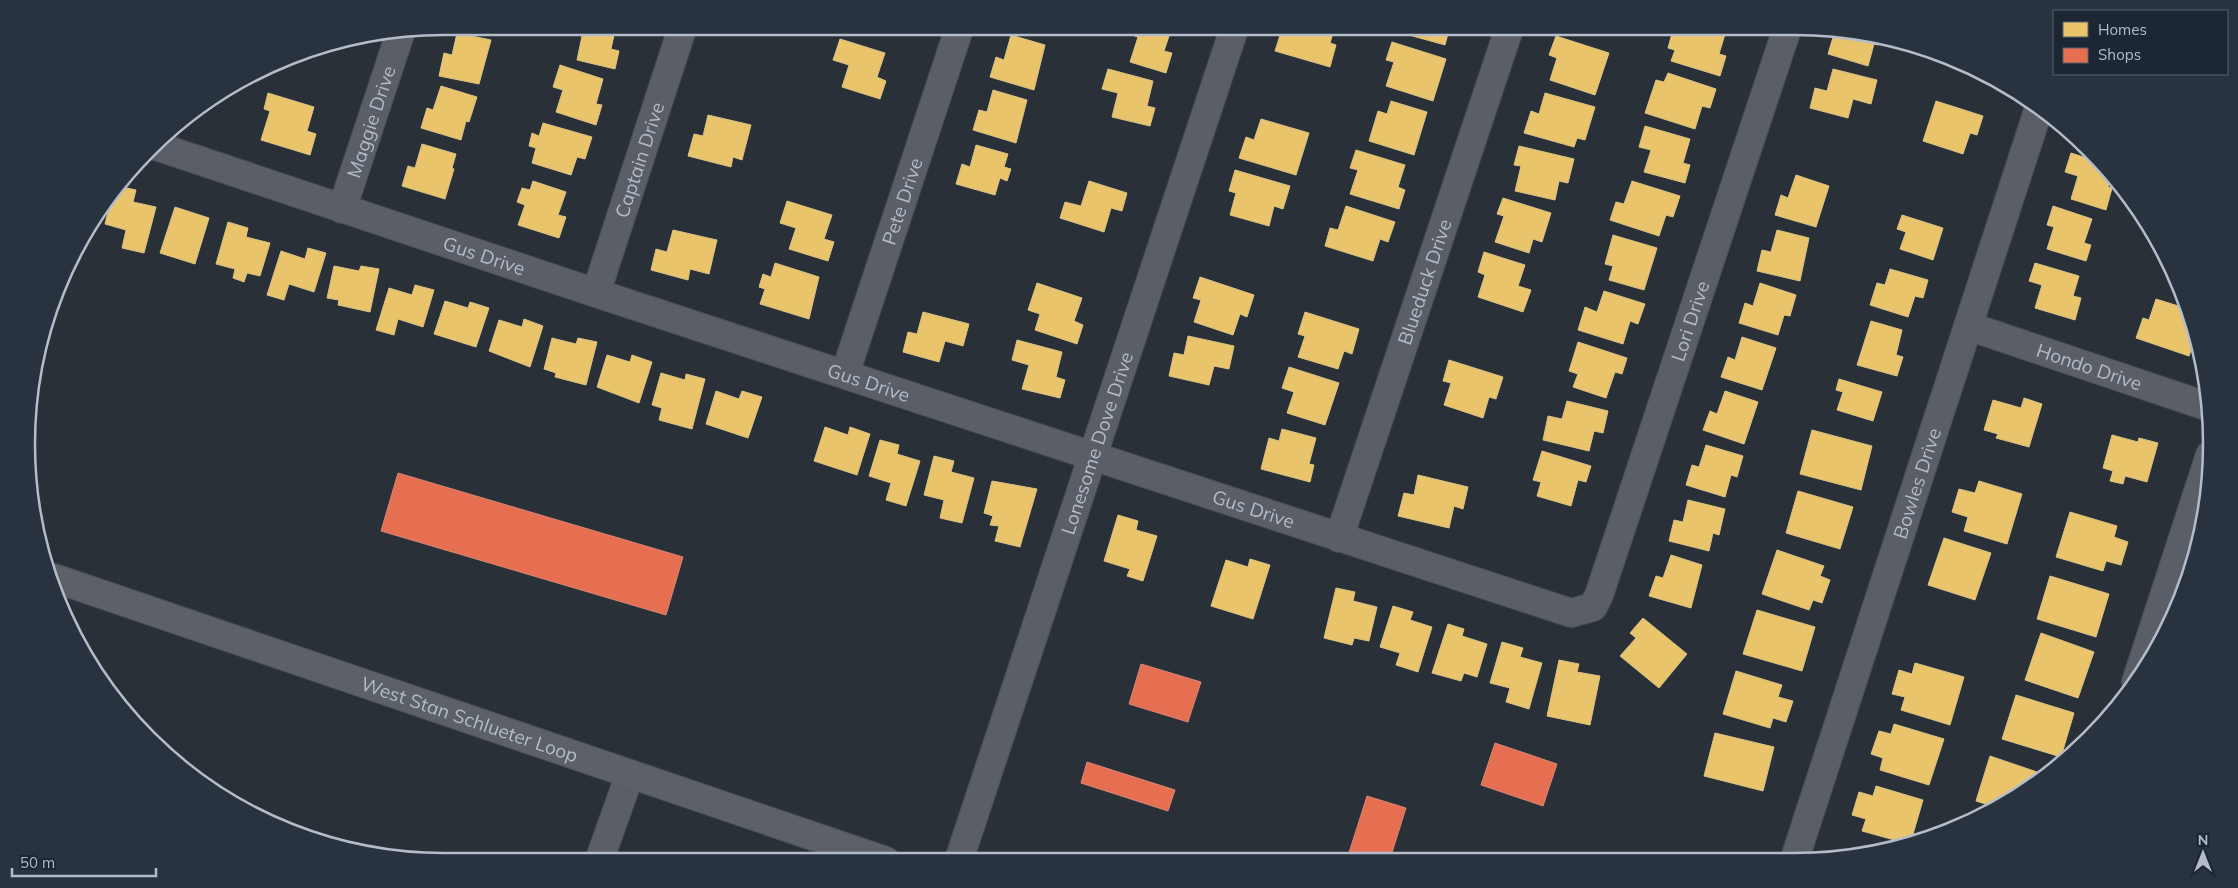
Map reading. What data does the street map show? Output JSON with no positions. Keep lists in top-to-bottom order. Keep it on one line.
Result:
{"streets":{"main road":["West Stan Schlueter Loop"],"street":["Maggie Drive","Captain Drive","Pete Drive","Gus Drive","Blueduck Drive","Lori Drive","Hondo Drive","Lonesome Dove Drive","Bowles Drive"]},"crossings":[["Maggie Drive","Gus Drive"],["Captain Drive","Gus Drive"],["Pete Drive","Gus Drive"],["Gus Drive","Blueduck Drive"],["Gus Drive","Lori Drive"],["Gus Drive","Lonesome Dove Drive"],["Hondo Drive","Bowles Drive"]],"legend":["Homes","Shops"],"scale_bar":"50 m","north":"top"}
